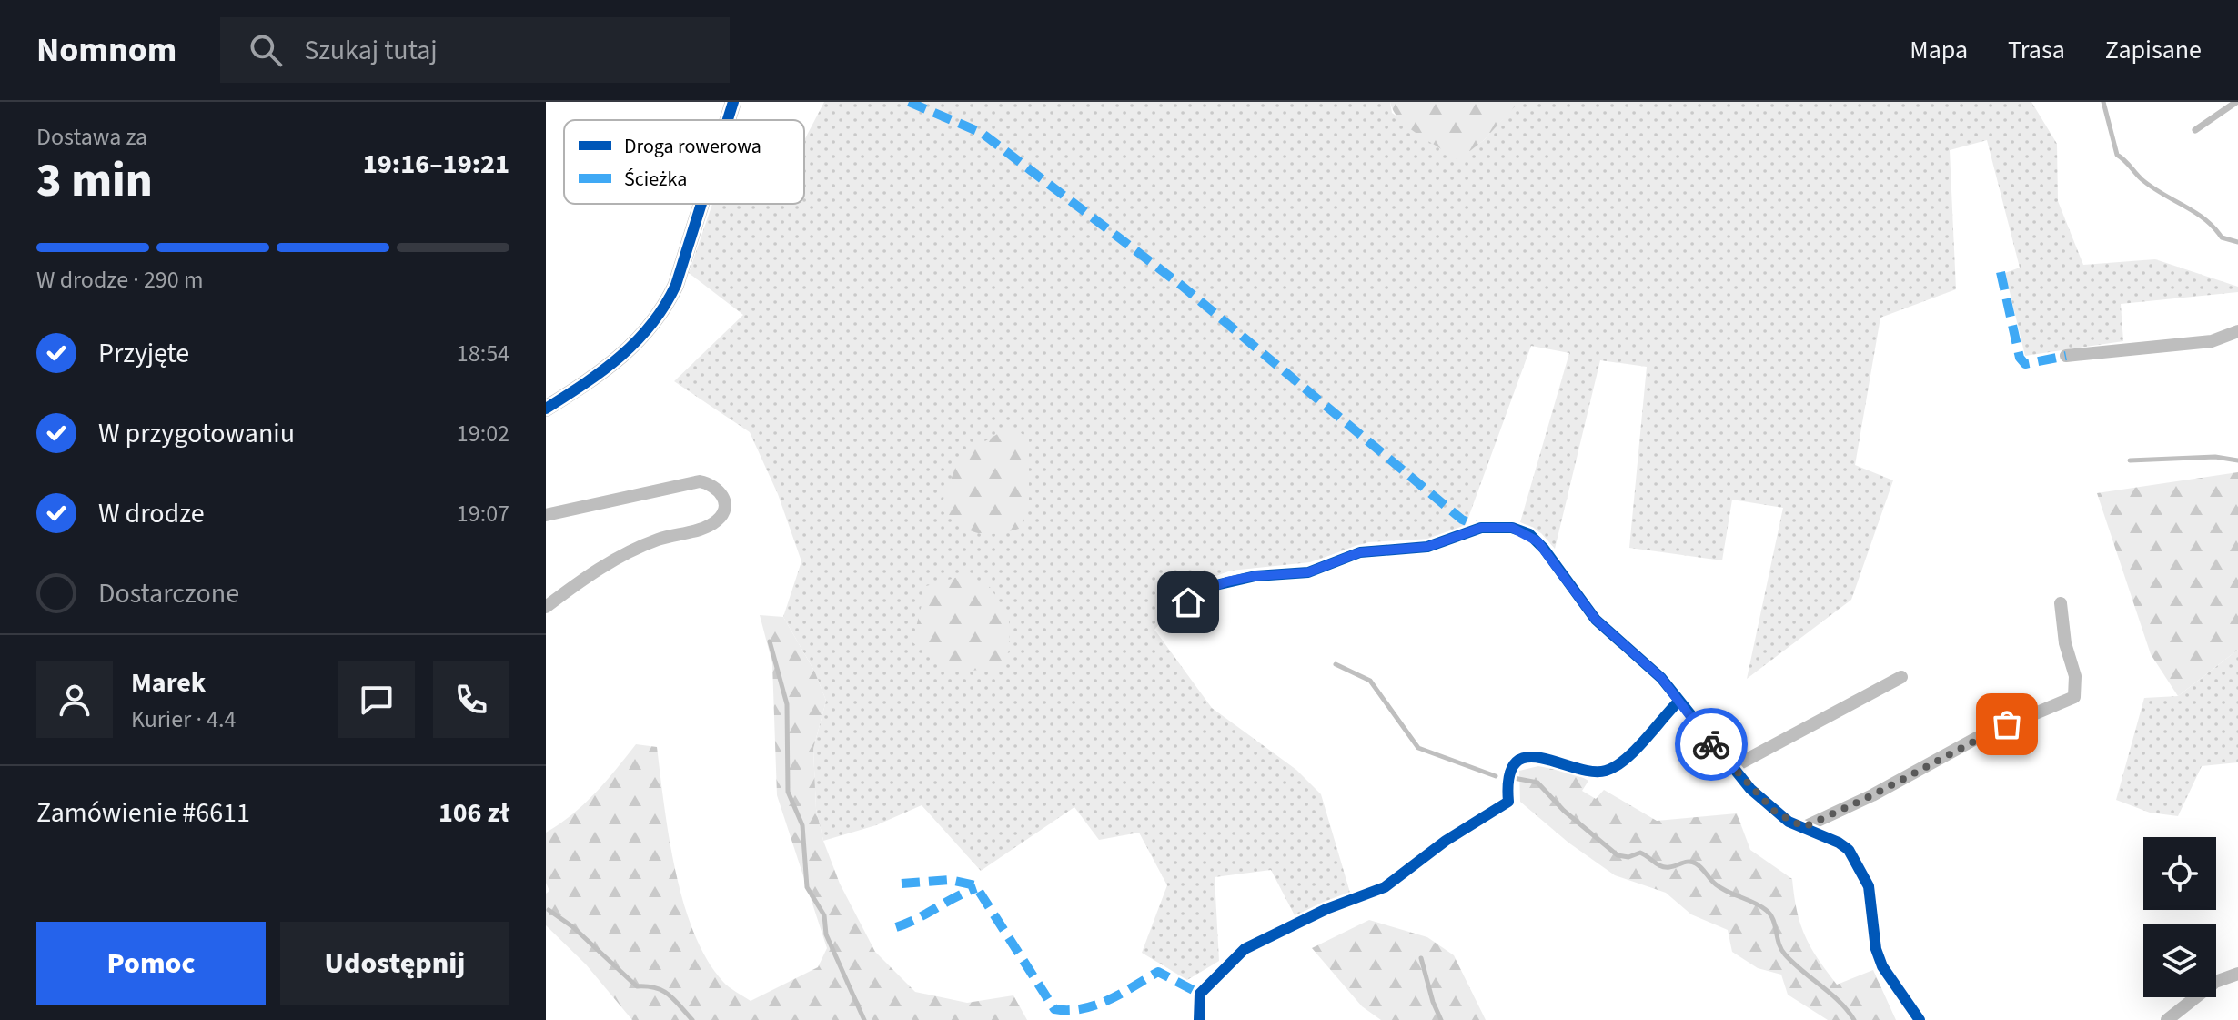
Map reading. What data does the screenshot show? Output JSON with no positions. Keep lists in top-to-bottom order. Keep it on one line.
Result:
{"legend":["Droga rowerowa","Ścieżka"],"page":{"header":"Nomnom","search":"Szukaj tutaj","nav":["Mapa","Trasa","Zapisane"],"heading":["3 min","Dostawa za","19:16–19:21"],"panel":["Marek","Kurier · 4.4","Zamówienie #6611","106 zł"],"bar":"W drodze · 290 m","list":[["Przyjęte","18:54"],["W przygotowaniu","19:02"],["W drodze","19:07"],"Dostarczone"],"buttons":["Pomoc","Udostępnij"]}}
